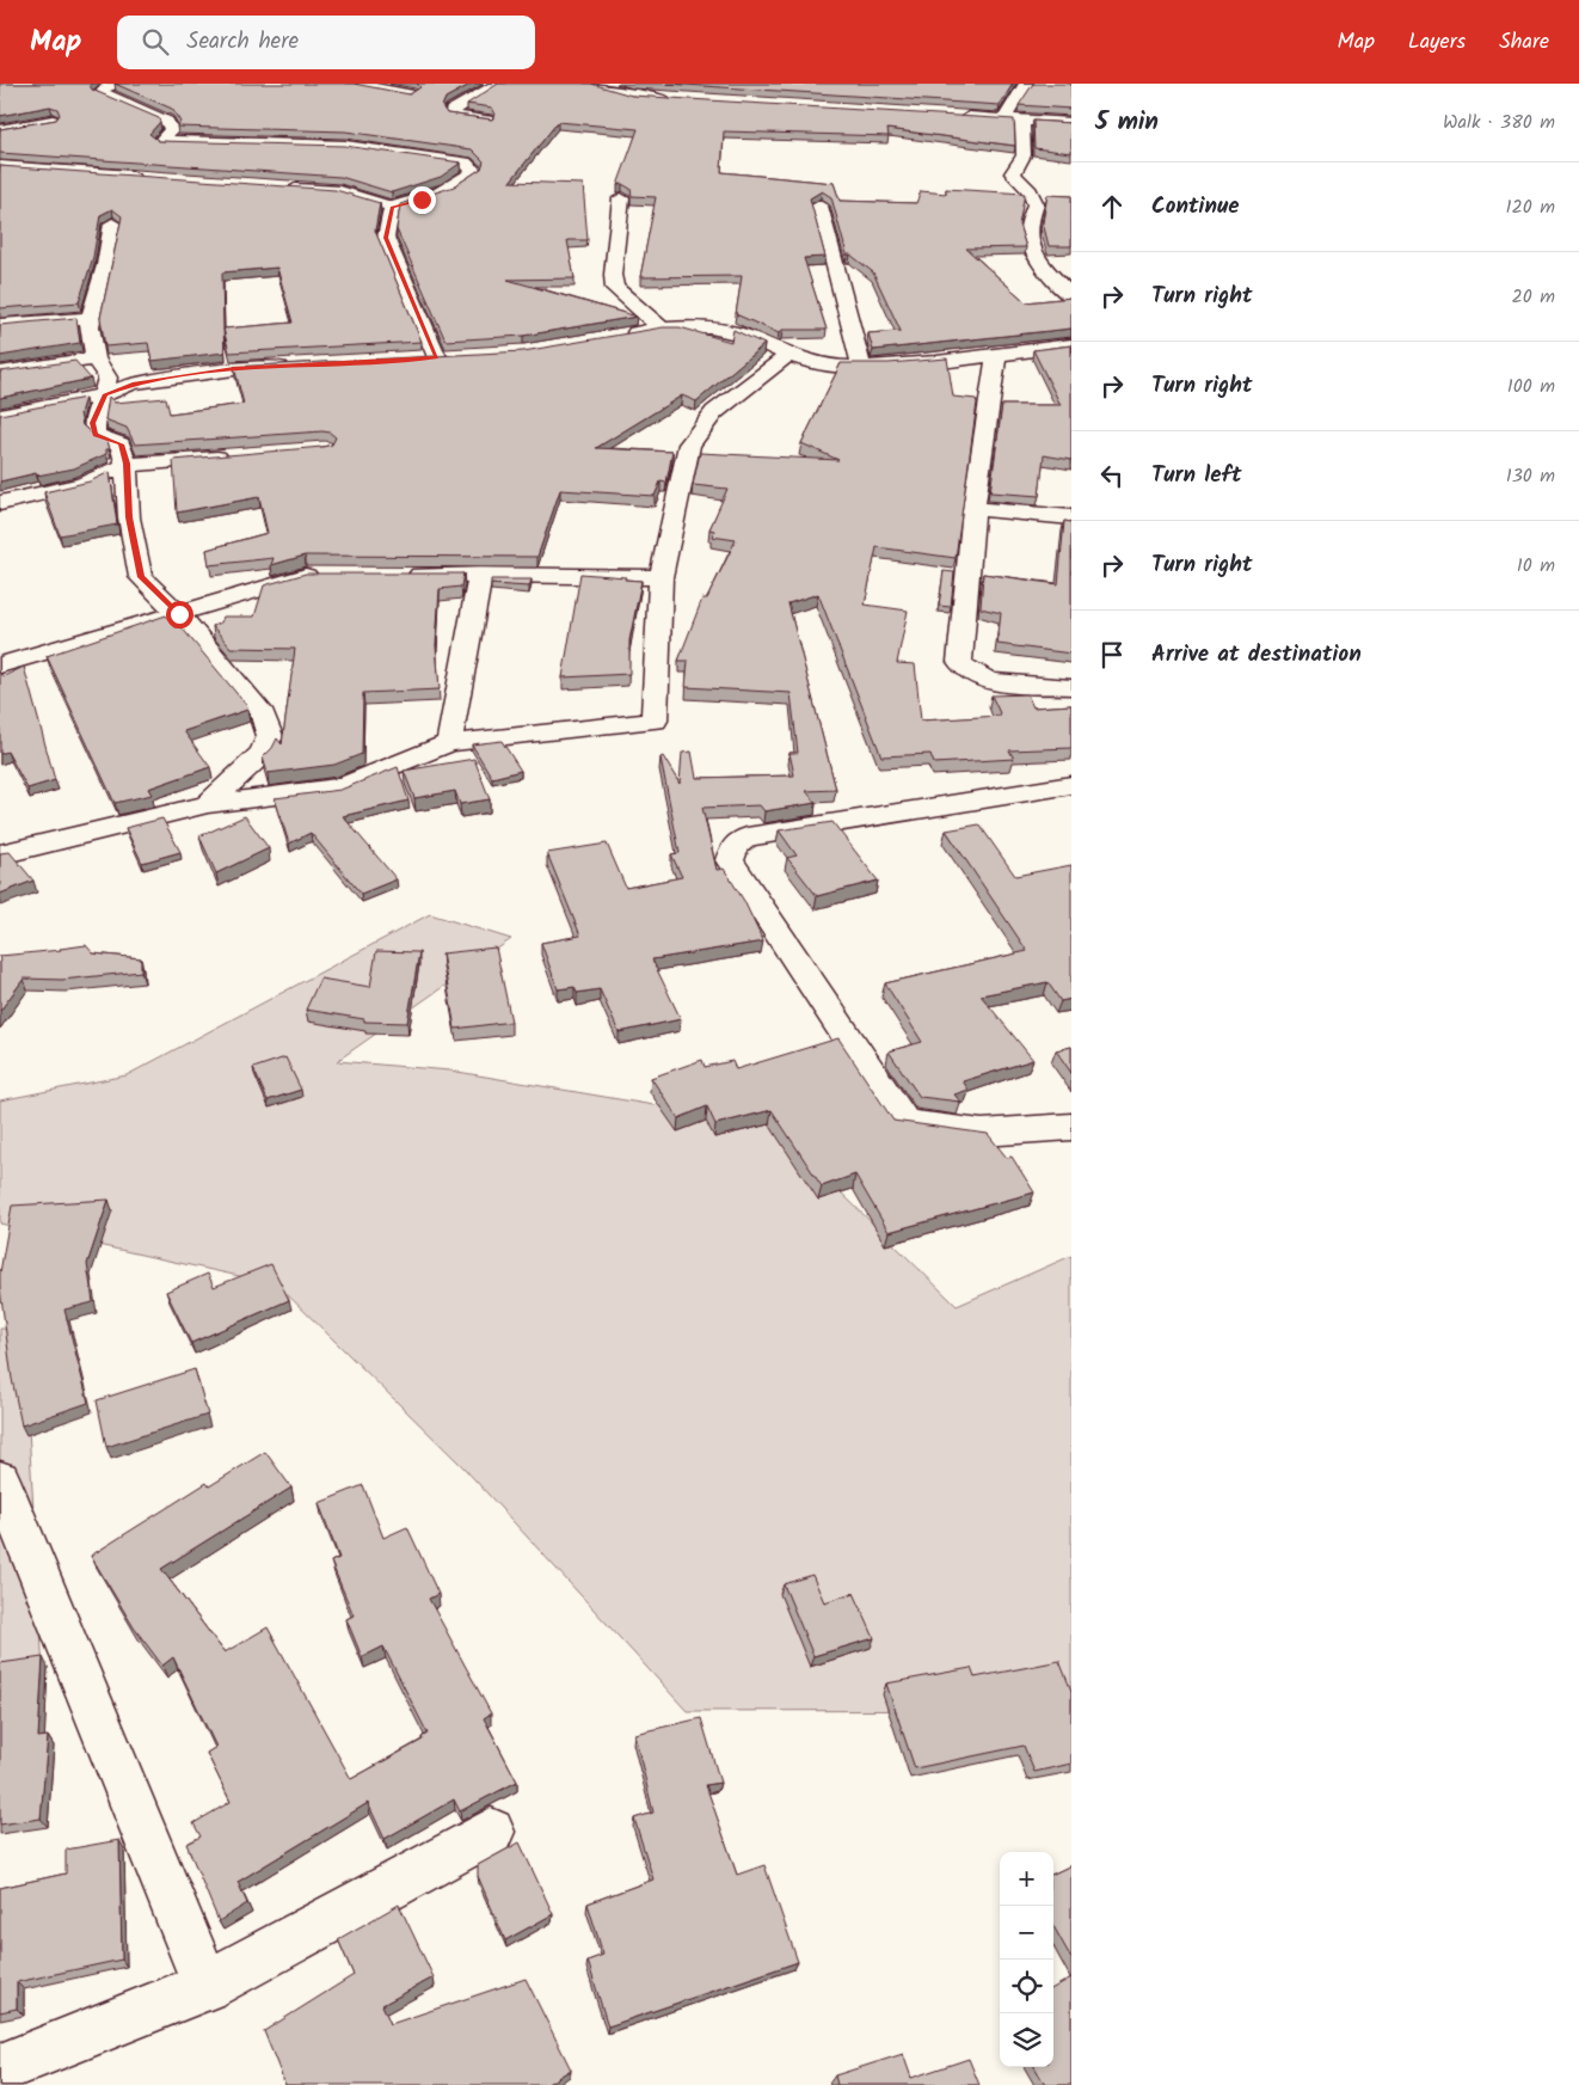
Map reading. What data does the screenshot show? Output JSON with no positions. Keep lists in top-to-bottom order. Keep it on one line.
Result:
{"page":{"header":"Map","search":"Search here","nav":["Map","Layers","Share"],"heading":["5 min","Walk · 380 m"],"list":[["Continue","120 m"],["Turn right","20 m"],["Turn right","100 m"],["Turn left","130 m"],["Turn right","10 m"],"Arrive at destination"],"map_buttons":["+","−"]}}
